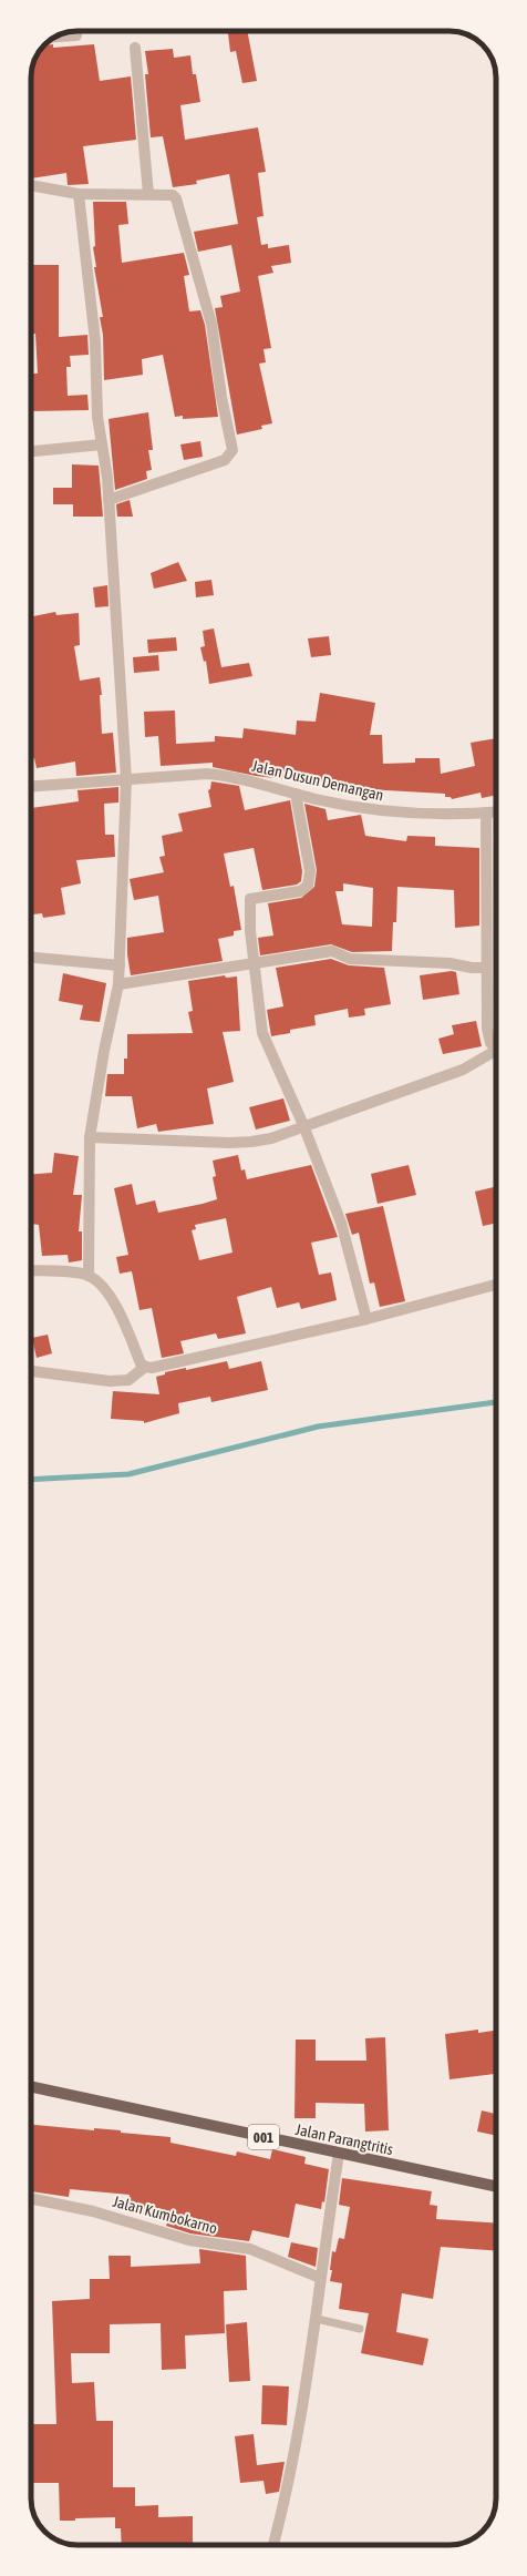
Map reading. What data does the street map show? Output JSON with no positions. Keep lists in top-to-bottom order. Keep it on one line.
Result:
{"streets":{"main road":["001","Jalan Parangtritis"],"street":["Jalan Dusun Demangan","Jalan Kumbokarno"]}}
